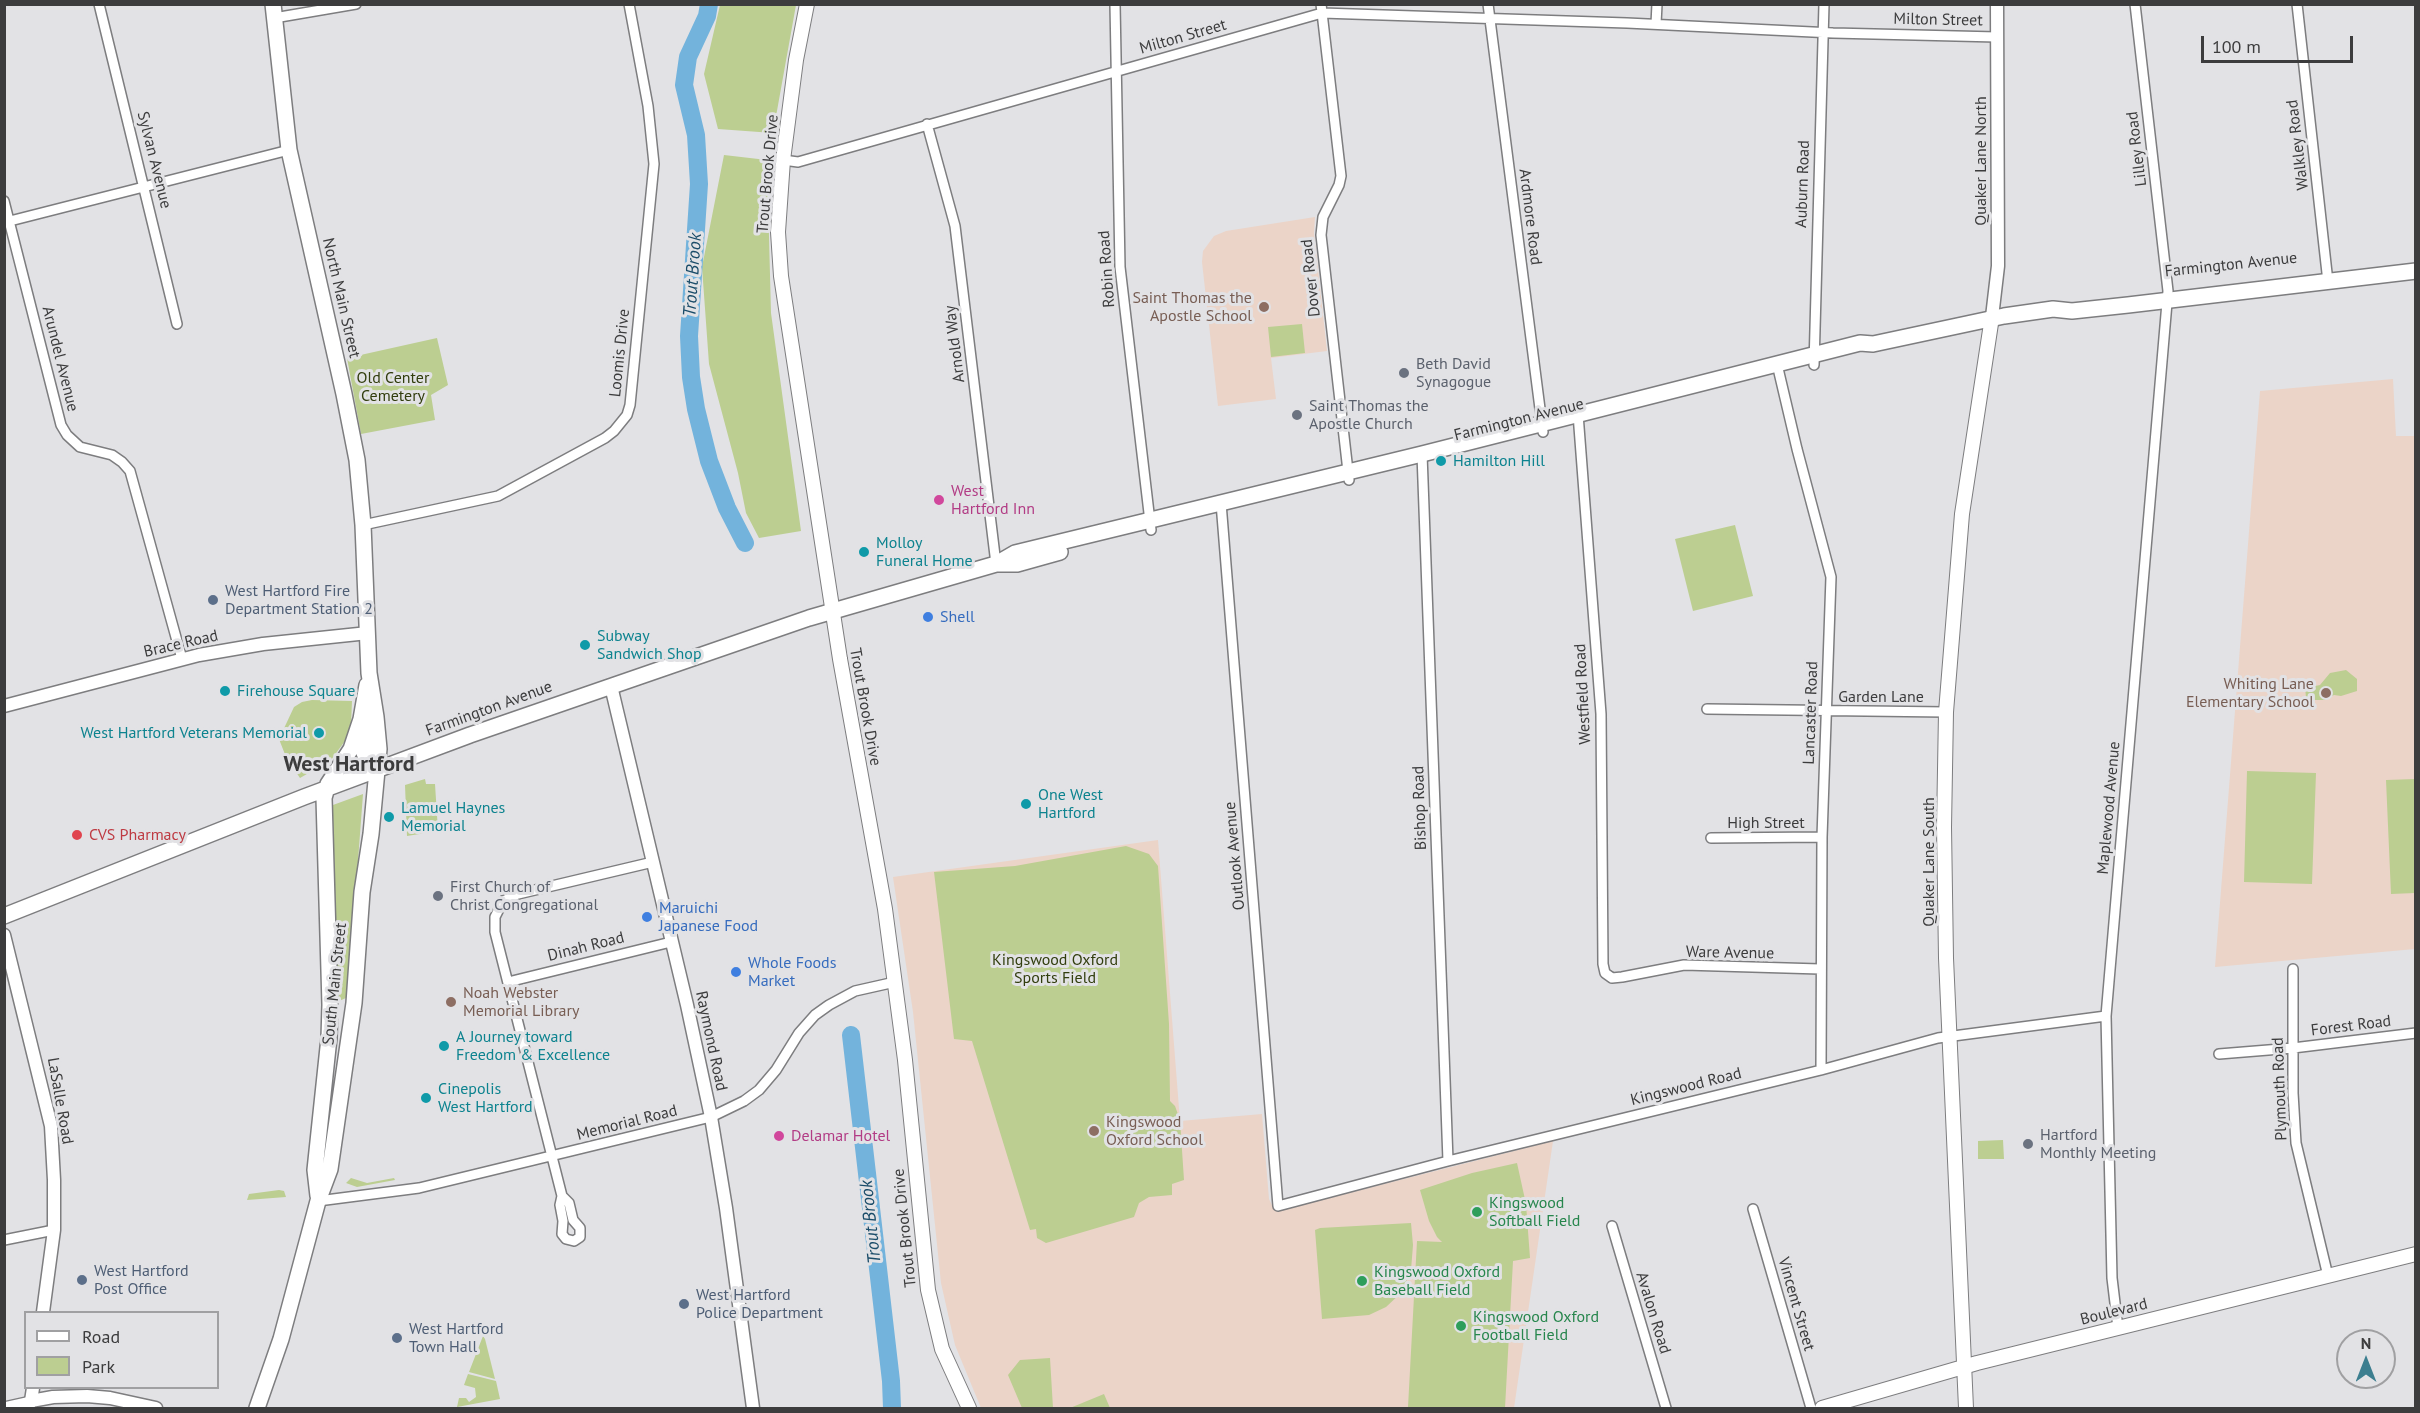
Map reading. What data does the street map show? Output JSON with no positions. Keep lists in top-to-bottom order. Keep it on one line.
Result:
{"streets":{"main road":["Trout Brook Drive","Farmington Avenue","North Main Street","Quaker Lane South","South Main Street","Boulevard"],"street":["Milton Street","Walkley Road","Lilley Road","Sylvan Avenue","Quaker Lane North","Auburn Road","Ardmore Road","Robin Road","Dover Road","Arnold Way","Loomis Drive","Arundel Avenue","Brace Road","Westfield Road","Garden Lane","Lancaster Road","Bishop Road","Maplewood Avenue","High Street","Outlook Avenue","Dinah Road","Ware Avenue","Forest Road","Raymond Road","Kingswood Road","Plymouth Road","LaSalle Road","Memorial Road","Vincent Street","Avalon Road"]},"crossings":[["Milton Street","Quaker Lane North"],["Milton Street","Trout Brook Drive"],["Milton Street","Auburn Road"],["Milton Street","Ardmore Road"],["Milton Street","Robin Road"],["Milton Street","Dover Road"],["Milton Street","Arnold Way"],["Walkley Road","Farmington Avenue"],["Lilley Road","Farmington Avenue"],["Lilley Road","Maplewood Avenue"],["Quaker Lane North","Farmington Avenue"],["Quaker Lane North","Quaker Lane South"],["Trout Brook Drive","Farmington Avenue"],["Trout Brook Drive","Memorial Road"],["Auburn Road","Farmington Avenue"],["Ardmore Road","Farmington Avenue"],["Farmington Avenue","Robin Road"],["Farmington Avenue","Dover Road"],["Farmington Avenue","North Main Street"],["Farmington Avenue","Arnold Way"],["Farmington Avenue","Westfield Road"],["Farmington Avenue","Lancaster Road"],["Farmington Avenue","Bishop Road"],["Farmington Avenue","Maplewood Avenue"],["Farmington Avenue","Outlook Avenue"],["Farmington Avenue","Quaker Lane South"],["Farmington Avenue","South Main Street"],["Farmington Avenue","Raymond Road"],["North Main Street","Loomis Drive"],["North Main Street","Brace Road"],["North Main Street","South Main Street"],["Arundel Avenue","Brace Road"],["Westfield Road","Ware Avenue"],["Garden Lane","Lancaster Road"],["Garden Lane","Quaker Lane South"],["Lancaster Road","High Street"],["Lancaster Road","Ware Avenue"],["Lancaster Road","Kingswood Road"],["Bishop Road","Kingswood Road"],["Maplewood Avenue","Kingswood Road"],["Maplewood Avenue","Boulevard"],["Outlook Avenue","Kingswood Road"],["Quaker Lane South","Kingswood Road"],["Quaker Lane South","Boulevard"],["Dinah Road","Raymond Road"],["South Main Street","Memorial Road"],["Forest Road","Plymouth Road"],["Raymond Road","Memorial Road"],["Plymouth Road","Boulevard"]],"districts":["West Hartford"],"water":["Trout Brook"],"parks":["Old Center Cemetery","Kingswood Oxford Sports Field"],"places":["Saint Thomas the Apostle School","Beth David Synagogue","Saint Thomas the Apostle Church","Hamilton Hill","West Hartford Inn","Molloy Funeral Home","West Hartford Fire Department Station 2","Shell","Subway Sandwich Shop","Firehouse Square","Whiting Lane Elementary School","West Hartford Veterans Memorial","One West Hartford","Lamuel Haynes Memorial","CVS Pharmacy","First Church of Christ Congregational","Maruichi Japanese Food","Whole Foods Market","Noah Webster Memorial Library","A Journey toward Freedom & Excellence","Cinepolis West Hartford","Kingswood Oxford School","Delamar Hotel","Hartford Monthly Meeting","Kingswood Softball Field","West Hartford Post Office","Kingswood Oxford Baseball Field","West Hartford Police Department","Kingswood Oxford Football Field","West Hartford Town Hall"],"legend":["Road","Park"],"scale_bar":"100 m","north":"top"}
